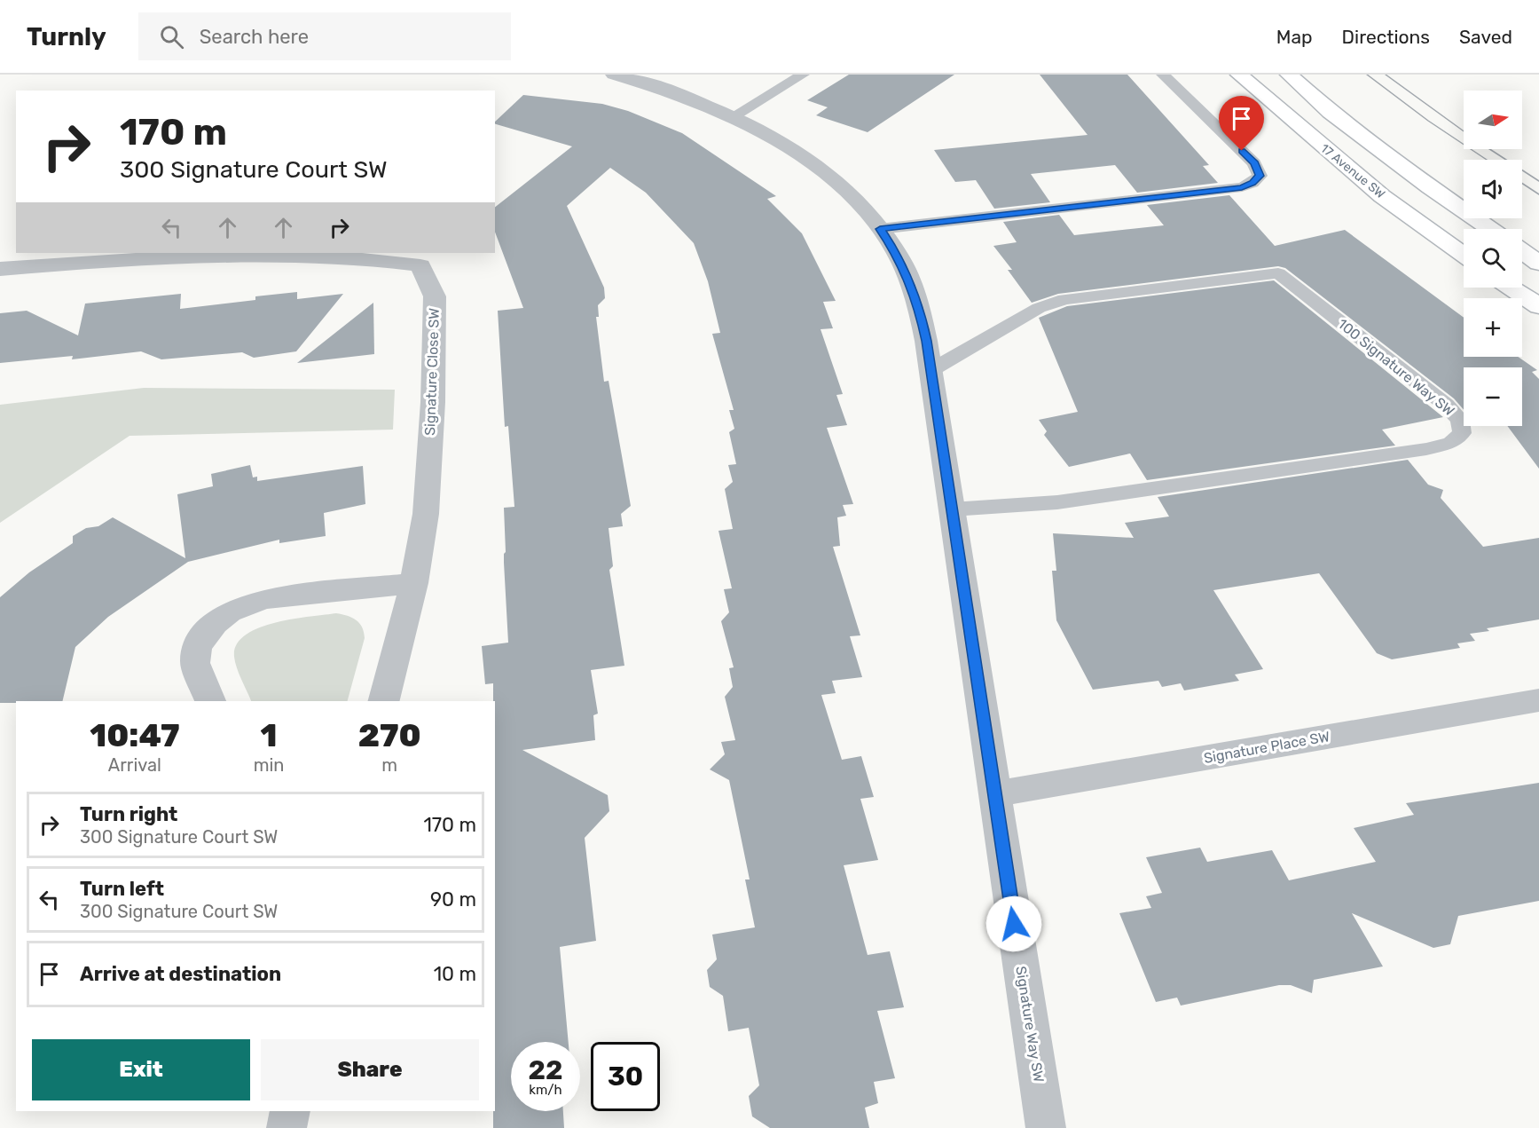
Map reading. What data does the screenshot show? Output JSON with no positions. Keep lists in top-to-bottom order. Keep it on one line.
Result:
{"streets":{"main road":["17 Avenue SW"],"street":["Signature Close SW","Signature Place SW","Signature Way SW"],"lane":["100 Signature Way SW"]},"crossings":[["100 Signature Way SW","Signature Way SW"],["Signature Place SW","Signature Way SW"]],"north":"right","page":{"header":"Turnly","search":"Search here","nav":["Map","Directions","Saved"],"map_buttons":["+","−"],"turn":["170 m","300 Signature Court SW"],"eta":["10:47","Arrival","1","min","270","m"],"list":[{"name":"Turn right","note":"300 Signature Court SW","value":"170 m"},{"name":"Turn left","note":"300 Signature Court SW","value":"90 m"},{"name":"Arrive at destination","value":"10 m"}],"buttons":["Exit","Share"],"speed":"22 km/h","limit":"30"}}
